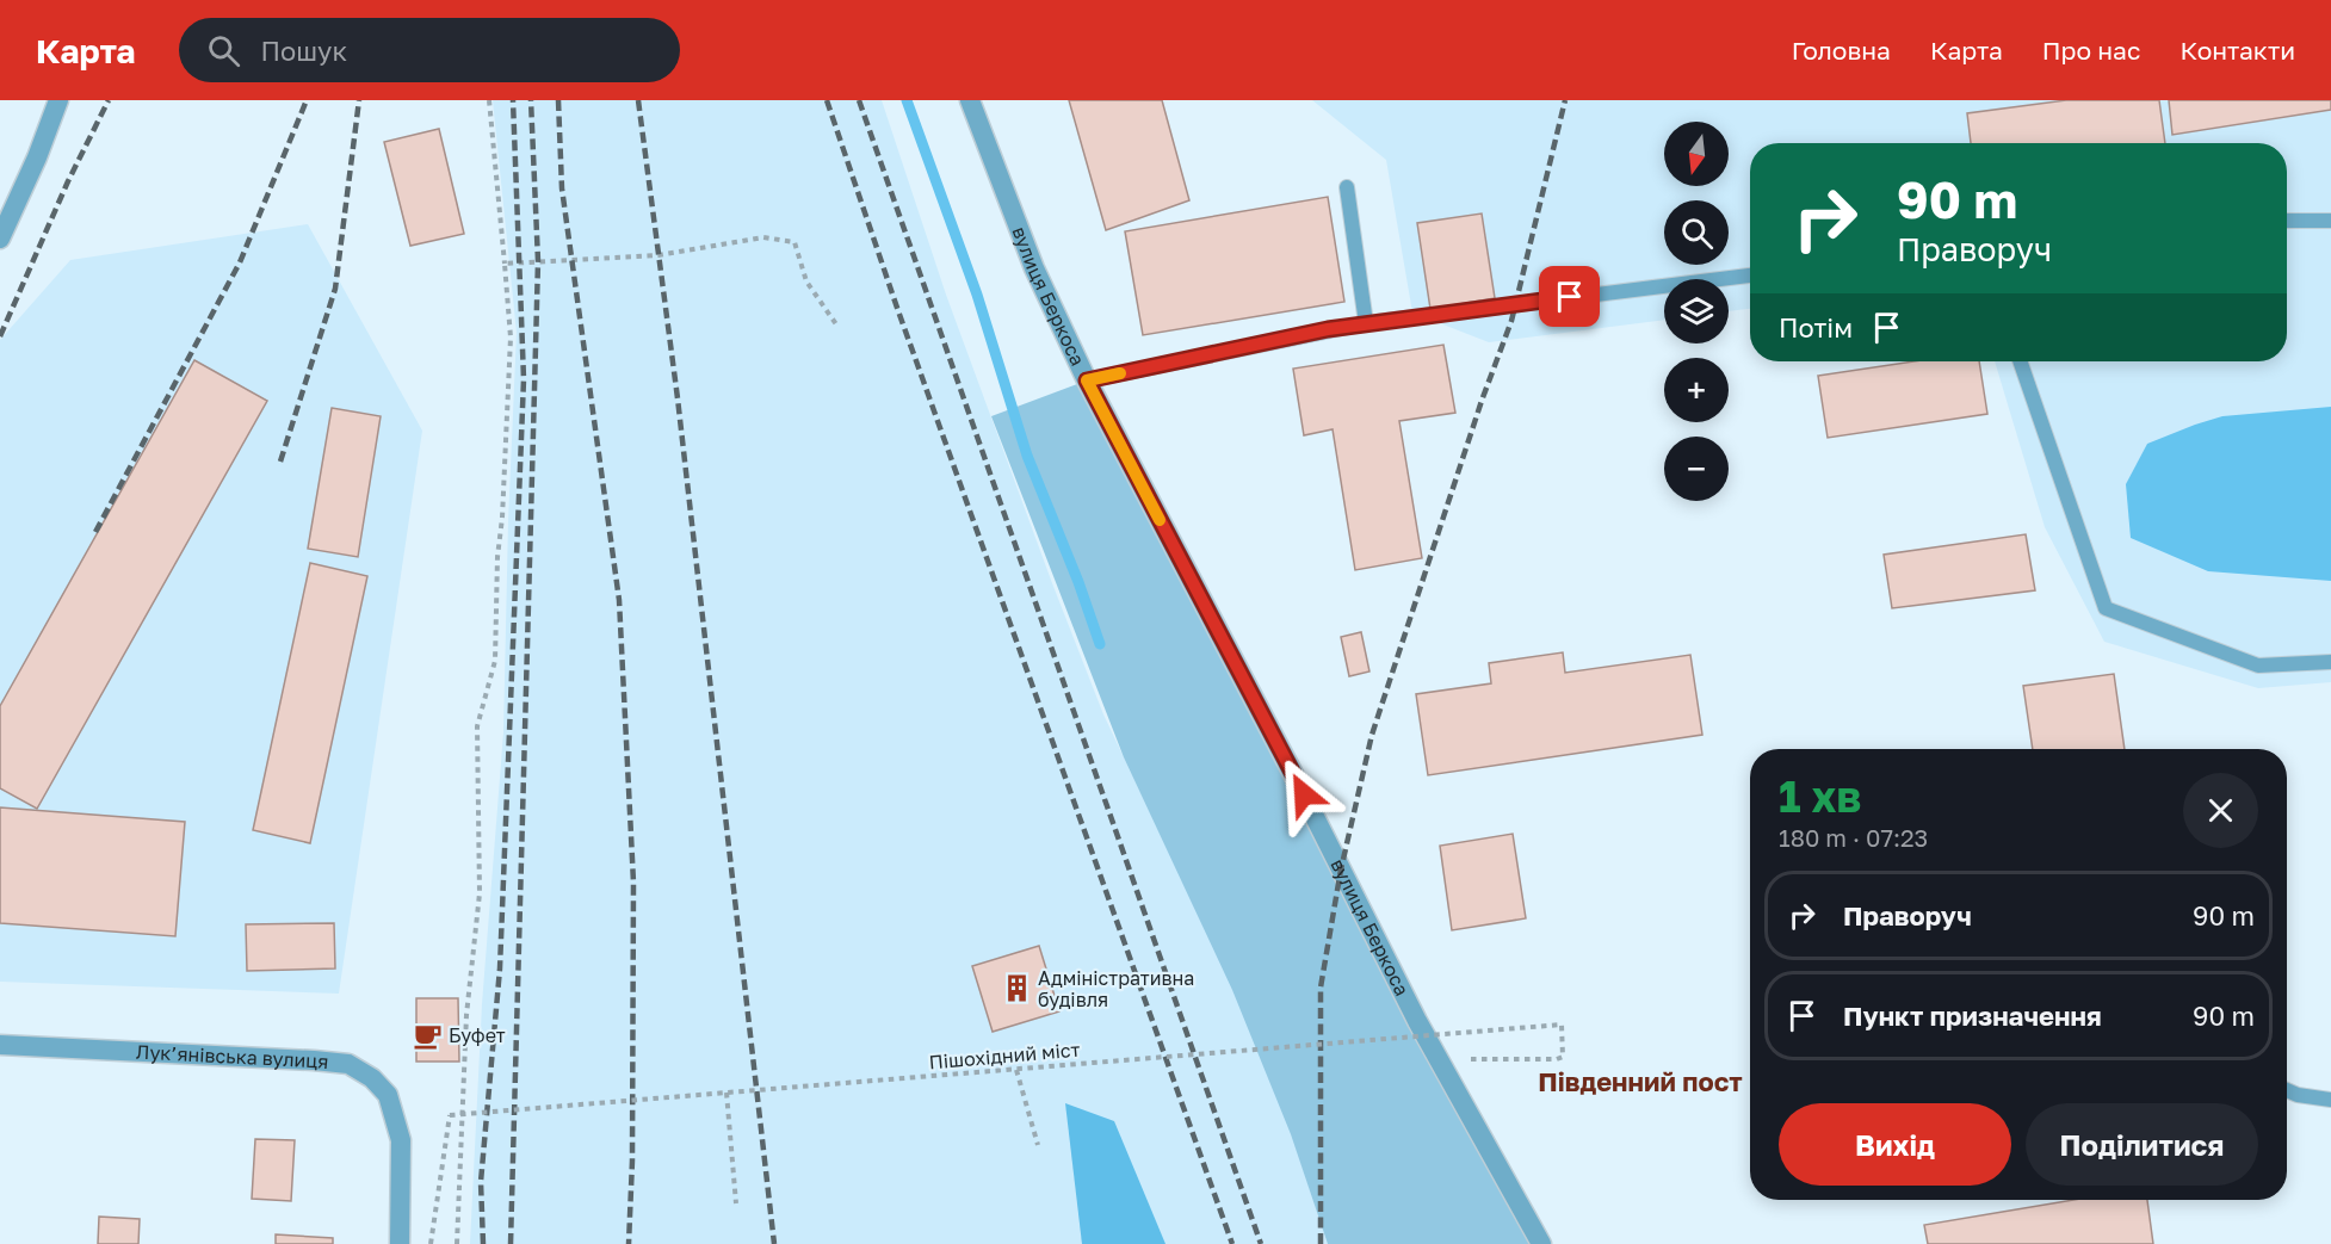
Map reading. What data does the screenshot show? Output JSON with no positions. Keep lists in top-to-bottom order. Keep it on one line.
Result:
{"streets":{"street":["вулиця Беркоса","Лук’янівська вулиця"],"path":["Пішохідний міст"]},"districts":["Південний пост"],"places":{"building":["Адміністративна будівля"],"cafe":["Буфет"]},"north":"bottom","page":{"header":"Карта","search":"Пошук","nav":["Головна","Карта","Про нас","Контакти"],"map_buttons":["+","−"],"turn":["90 m","Праворуч"],"then":"Потім","heading":["1 хв","180 m · 07:23"],"list":[{"name":"Праворуч","value":"90 m"},{"name":"Пункт призначення","value":"90 m"}],"buttons":["Вихід","Поділитися"]}}
